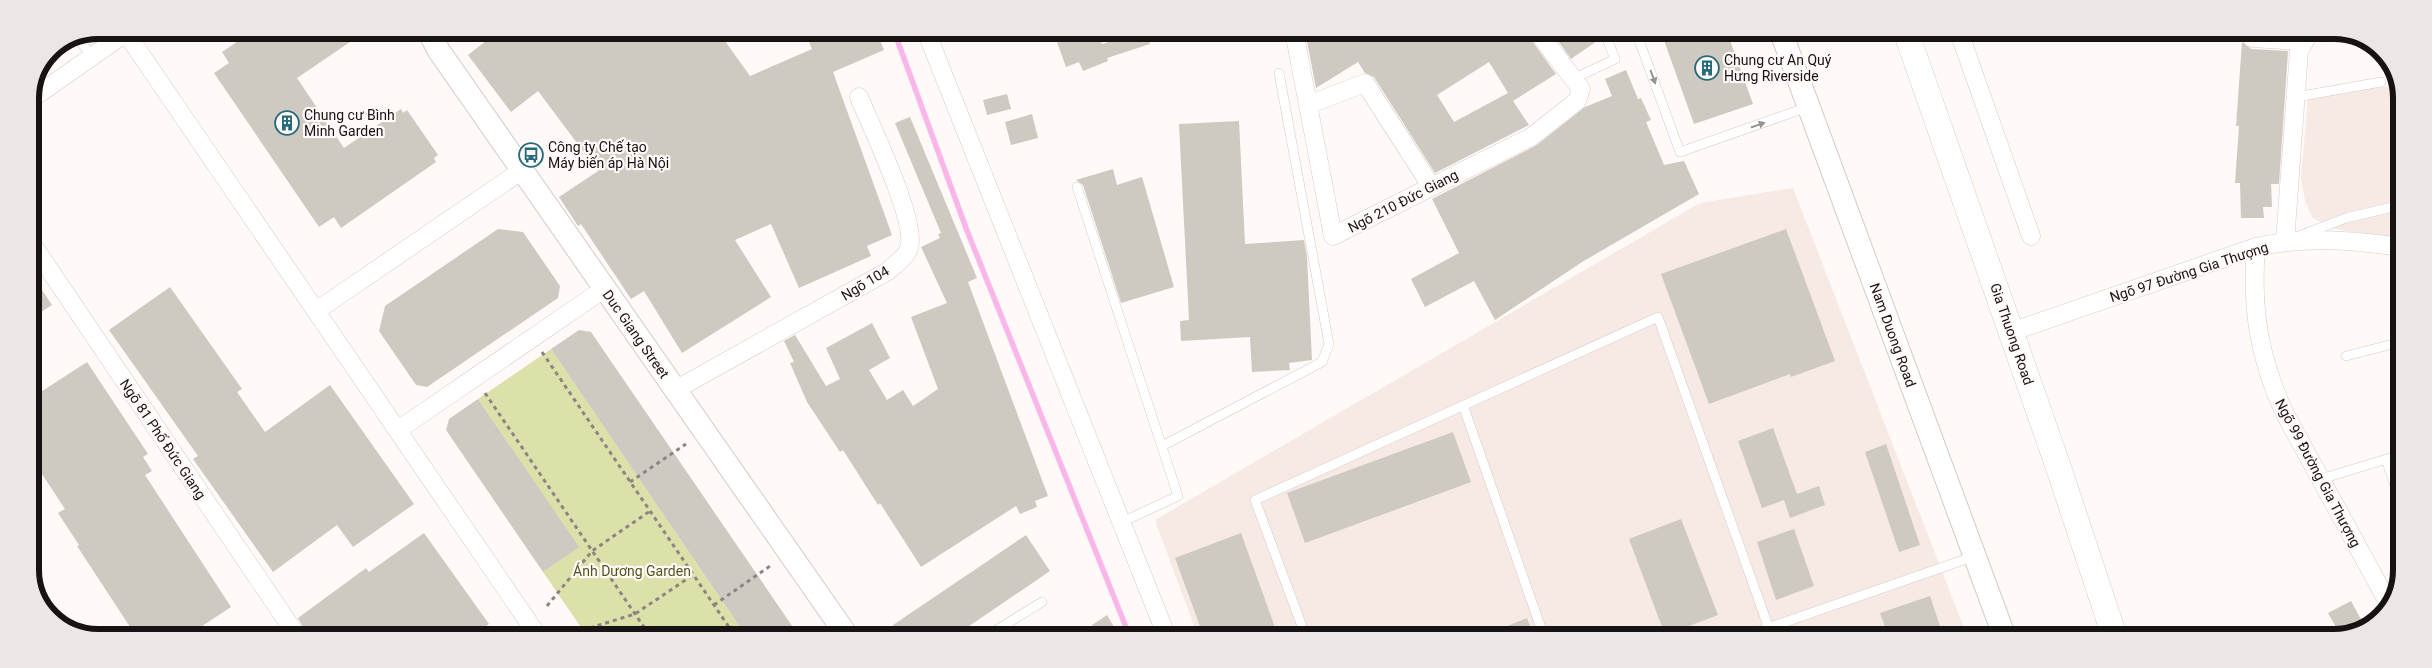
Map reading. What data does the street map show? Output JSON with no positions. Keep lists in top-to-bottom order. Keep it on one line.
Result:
{"streets":{"main road":["Gia Thuong Road"],"street":["Ngõ 210 Đức Giang","Ngõ 97 Đường Gia Thượng","Ngõ 104","Duc Giang Street","Nam Duong Road","Ngõ 81 Phố Đức Giang","Ngõ 99 Đường Gia Thượng"]},"crossings":[["Ngõ 97 Đường Gia Thượng","Gia Thuong Road"],["Ngõ 97 Đường Gia Thượng","Ngõ 99 Đường Gia Thượng"],["Ngõ 104","Duc Giang Street"]],"parks":["Ánh Dương Garden"],"places":{"building":["Chung cư An Quý Hưng Riverside","Chung cư Bình Minh Garden"],"bus stop":["Công ty Chế tạo Máy biến áp Hà Nội"]}}
